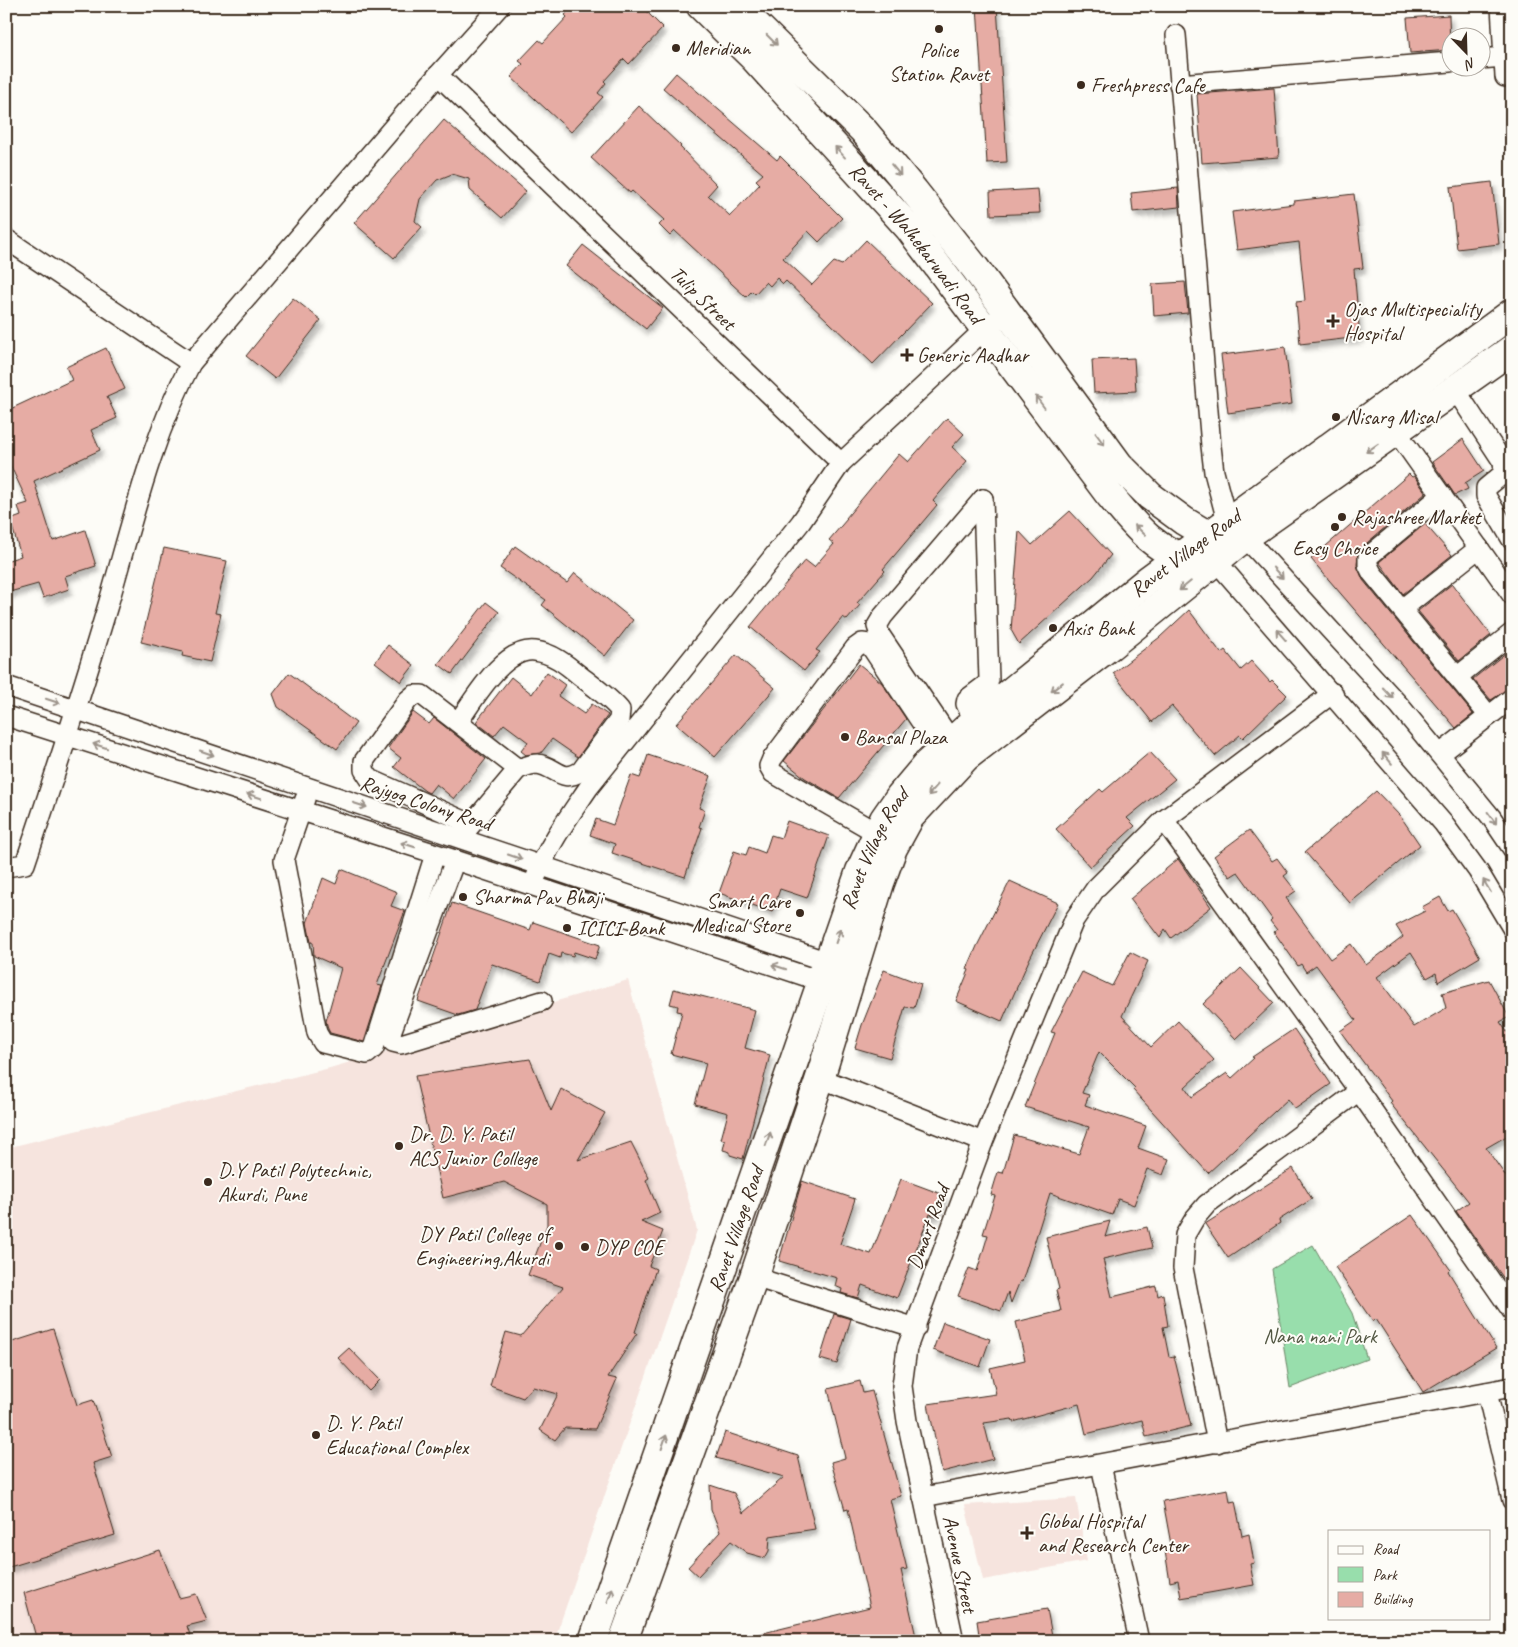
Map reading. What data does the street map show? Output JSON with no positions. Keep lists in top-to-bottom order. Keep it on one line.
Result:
{"streets":{"main road":["Ravet - Walhekarwadi Road","Ravet Village Road"],"street":["Tulip Street","Rajyog Colony Road","Dmart Road","Avenue Street"]},"crossings":[["Ravet - Walhekarwadi Road","Ravet Village Road"],["Ravet Village Road","Rajyog Colony Road"],["Dmart Road","Avenue Street"]],"parks":["Nana nani Park"],"places":{"other":["Police Station Ravet","Meridian","Freshpress Cafe","Nisarg Misal","Rajashree Market","Easy Choice","Axis Bank","Bansal Plaza","Sharma Pav Bhaji","Smart Care Medical Store","ICICI Bank","Dr. D. Y. Patil ACS Junior College","D.Y Patil Polytechnic, Akurdi, Pune","DY Patil College of Engineering,Akurdi","DYP COE","D. Y. Patil Educational Complex"],"health":["Ojas Multispeciality Hospital","Generic Aadhar","Global Hospital and Research Center"]},"legend":["Road","Park","Building"],"north":"bottom right"}
